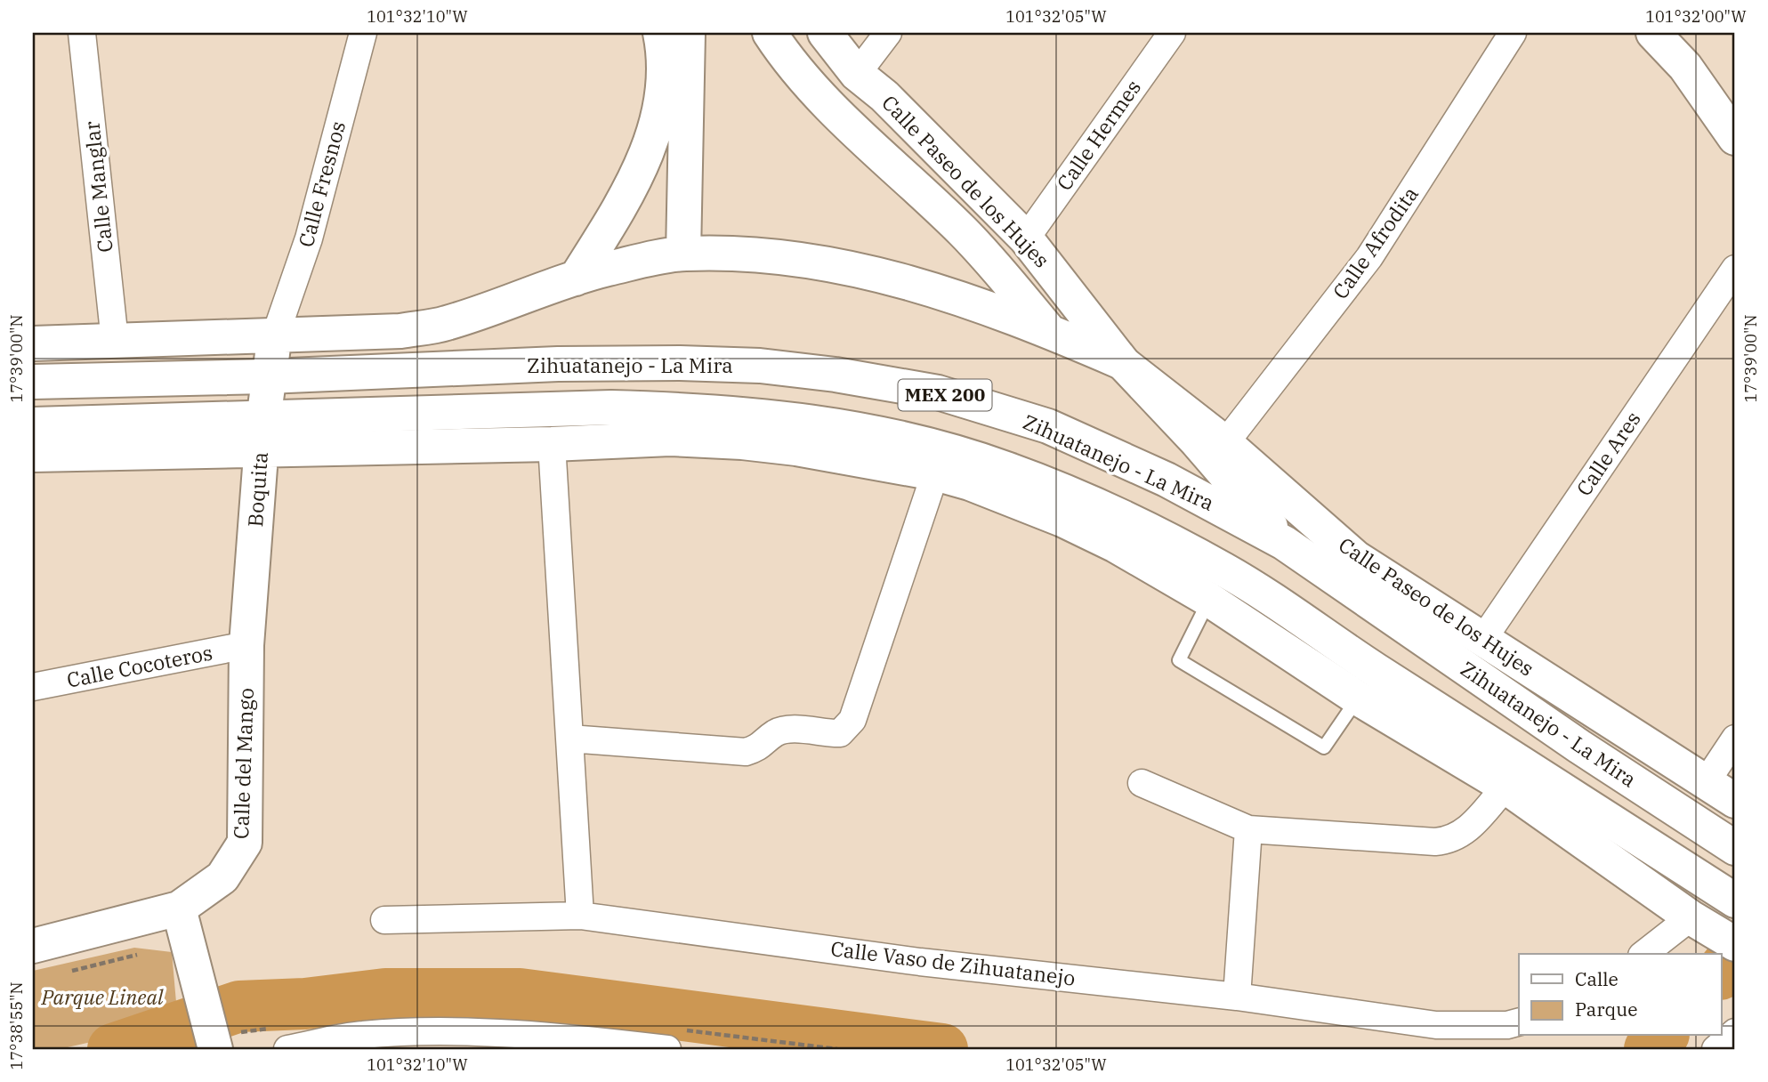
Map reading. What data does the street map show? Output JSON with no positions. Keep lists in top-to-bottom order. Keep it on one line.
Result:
{"streets":{"main road":["Calle Paseo de los Hujes","Zihuatanejo - La Mira","MEX 200","Boquita","Calle del Mango"],"street":["Calle Hermes","Calle Fresnos","Calle Manglar","Calle Afrodita","Calle Ares","Calle Cocoteros","Calle Vaso de Zihuatanejo"]},"crossings":[["Calle Hermes","Calle Paseo de los Hujes"],["Calle Paseo de los Hujes","Calle Fresnos"],["Calle Paseo de los Hujes","Calle Manglar"],["Calle Paseo de los Hujes","Calle Afrodita"],["Calle Paseo de los Hujes","Calle Ares"],["Calle Paseo de los Hujes","Boquita"],["Calle Fresnos","Boquita"],["Zihuatanejo - La Mira","Boquita"],["Boquita","Calle Cocoteros"],["Boquita","Calle del Mango"],["Calle Cocoteros","Calle del Mango"]],"parks":["Parque Lineal"],"legend":["Calle","Parque"],"coordinates":["101°32'10\"W","101°32'05\"W","101°32'00\"W","17°39'00\"N","17°38'55\"N"]}
